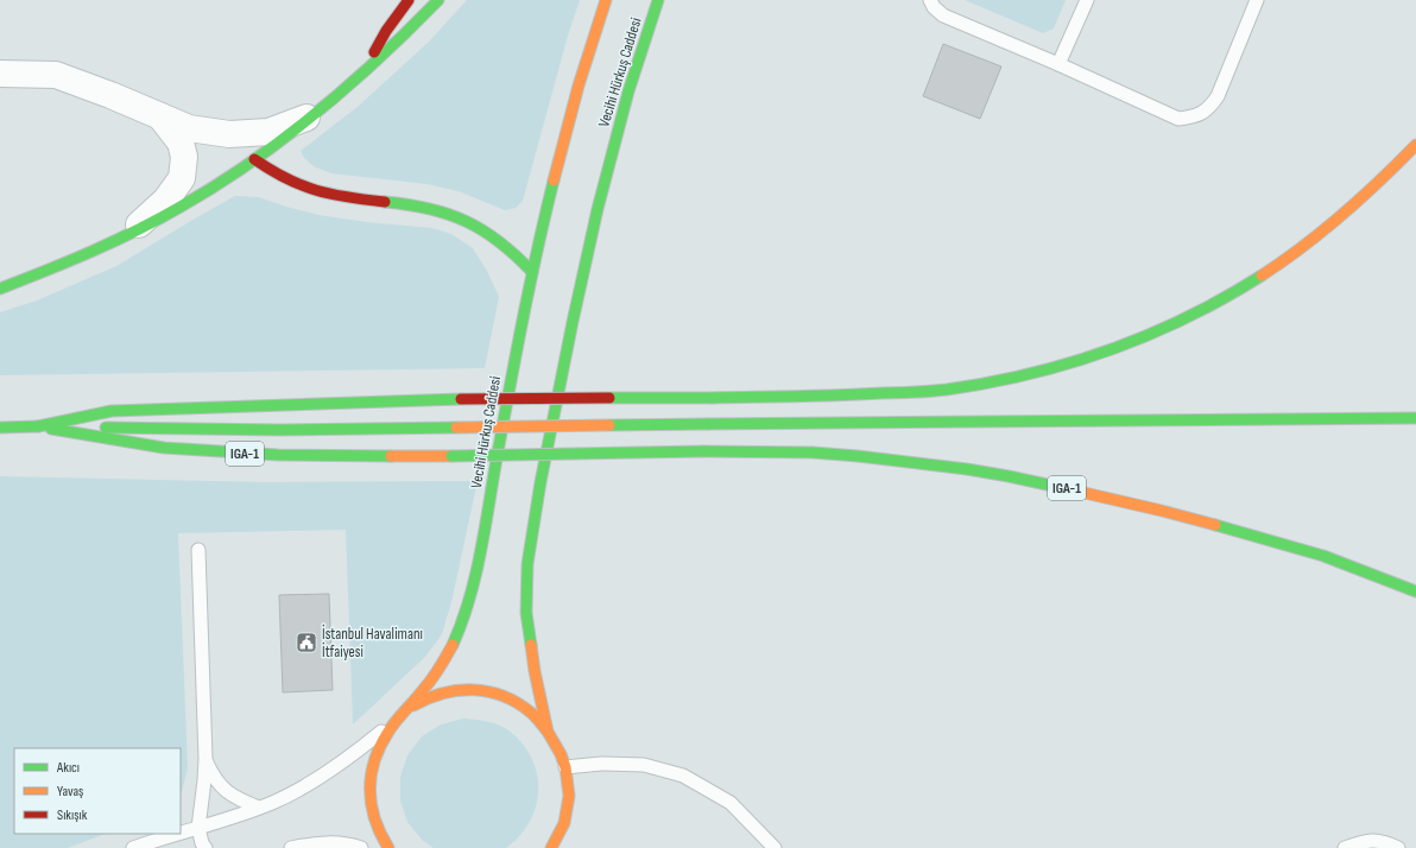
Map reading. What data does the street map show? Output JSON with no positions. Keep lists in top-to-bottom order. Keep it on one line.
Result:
{"streets":{"main road":["Vecihi Hürkuş Caddesi","IGA-1"]},"places":{"public building":["İstanbul Havalimanı İtfaiyesi"]},"legend":["Akıcı","Yavaş","Sıkışık"]}
